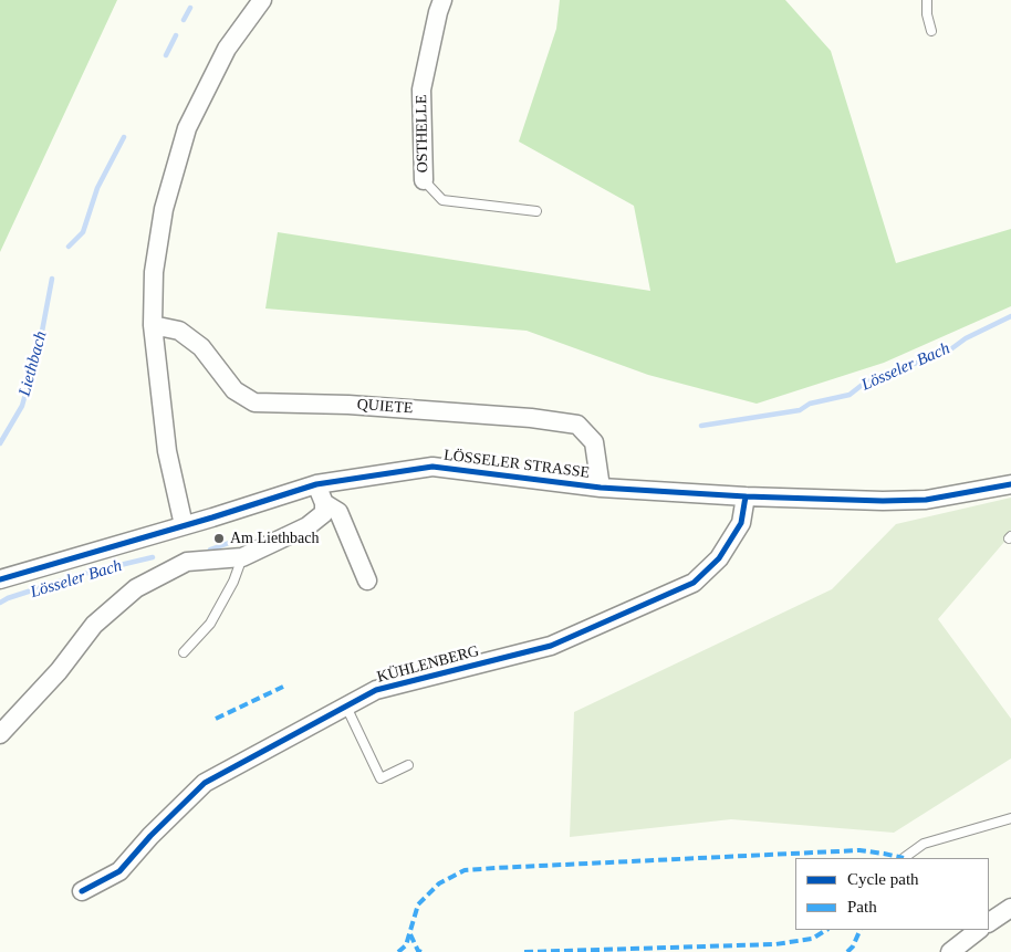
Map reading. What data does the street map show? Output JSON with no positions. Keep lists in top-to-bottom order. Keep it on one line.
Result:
{"streets":{"street":["OSTHELLE","QUIETE","LÖSSELER STRASSE","KÜHLENBERG"]},"crossings":[["QUIETE","LÖSSELER STRASSE"],["LÖSSELER STRASSE","KÜHLENBERG"]],"water":["Liethbach","Lösseler Bach"],"places":["Am Liethbach"],"legend":["Cycle path","Path"]}
